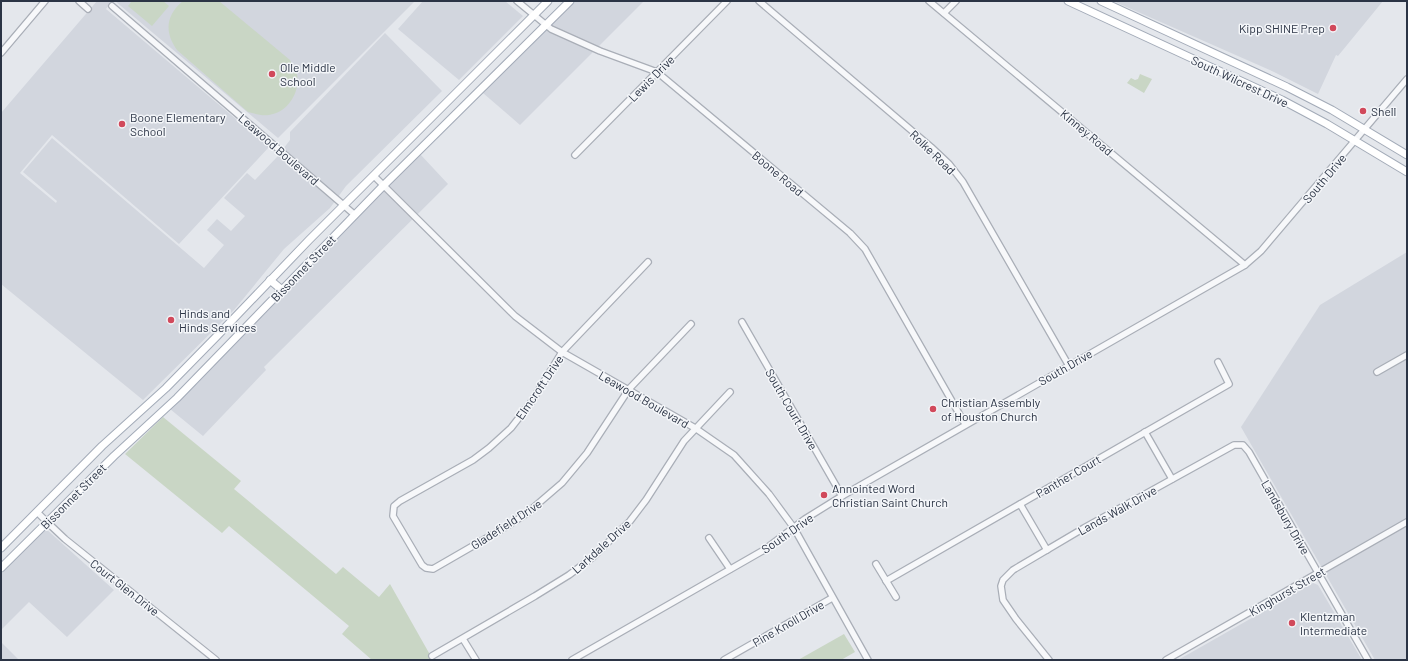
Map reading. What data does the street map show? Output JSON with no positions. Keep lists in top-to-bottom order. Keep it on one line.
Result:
{"streets":{"main road":["South Wilcrest Drive","Bissonnet Street"],"street":["Lewis Drive","Kinney Road","Leawood Boulevard","Rolke Road","Boone Road","South Drive","Elmcroft Drive","South Court Drive","Panther Court","Lands Walk Drive","Landsbury Drive","Gladefield Drive","Larkdale Drive","Court Glen Drive","Kinghurst Street","Pine Knoll Drive"]},"crossings":[["Lewis Drive","Boone Road"],["South Wilcrest Drive","South Drive"],["Kinney Road","South Drive"],["Leawood Boulevard","South Drive"],["Leawood Boulevard","Bissonnet Street"],["Leawood Boulevard","Elmcroft Drive"],["Leawood Boulevard","Gladefield Drive"],["Leawood Boulevard","Larkdale Drive"],["Leawood Boulevard","Pine Knoll Drive"],["Rolke Road","South Drive"],["Boone Road","South Drive"],["Boone Road","Bissonnet Street"],["South Drive","South Court Drive"],["Bissonnet Street","Court Glen Drive"],["Elmcroft Drive","Gladefield Drive"],["Lands Walk Drive","Landsbury Drive"],["Landsbury Drive","Kinghurst Street"]],"places":["Kipp SHINE Prep","Olle Middle School","Shell","Boone Elementary School","Hinds and Hinds Services","Christian Assembly of Houston Church","Annointed Word Christian Saint Church","Klentzman Intermediate"]}
